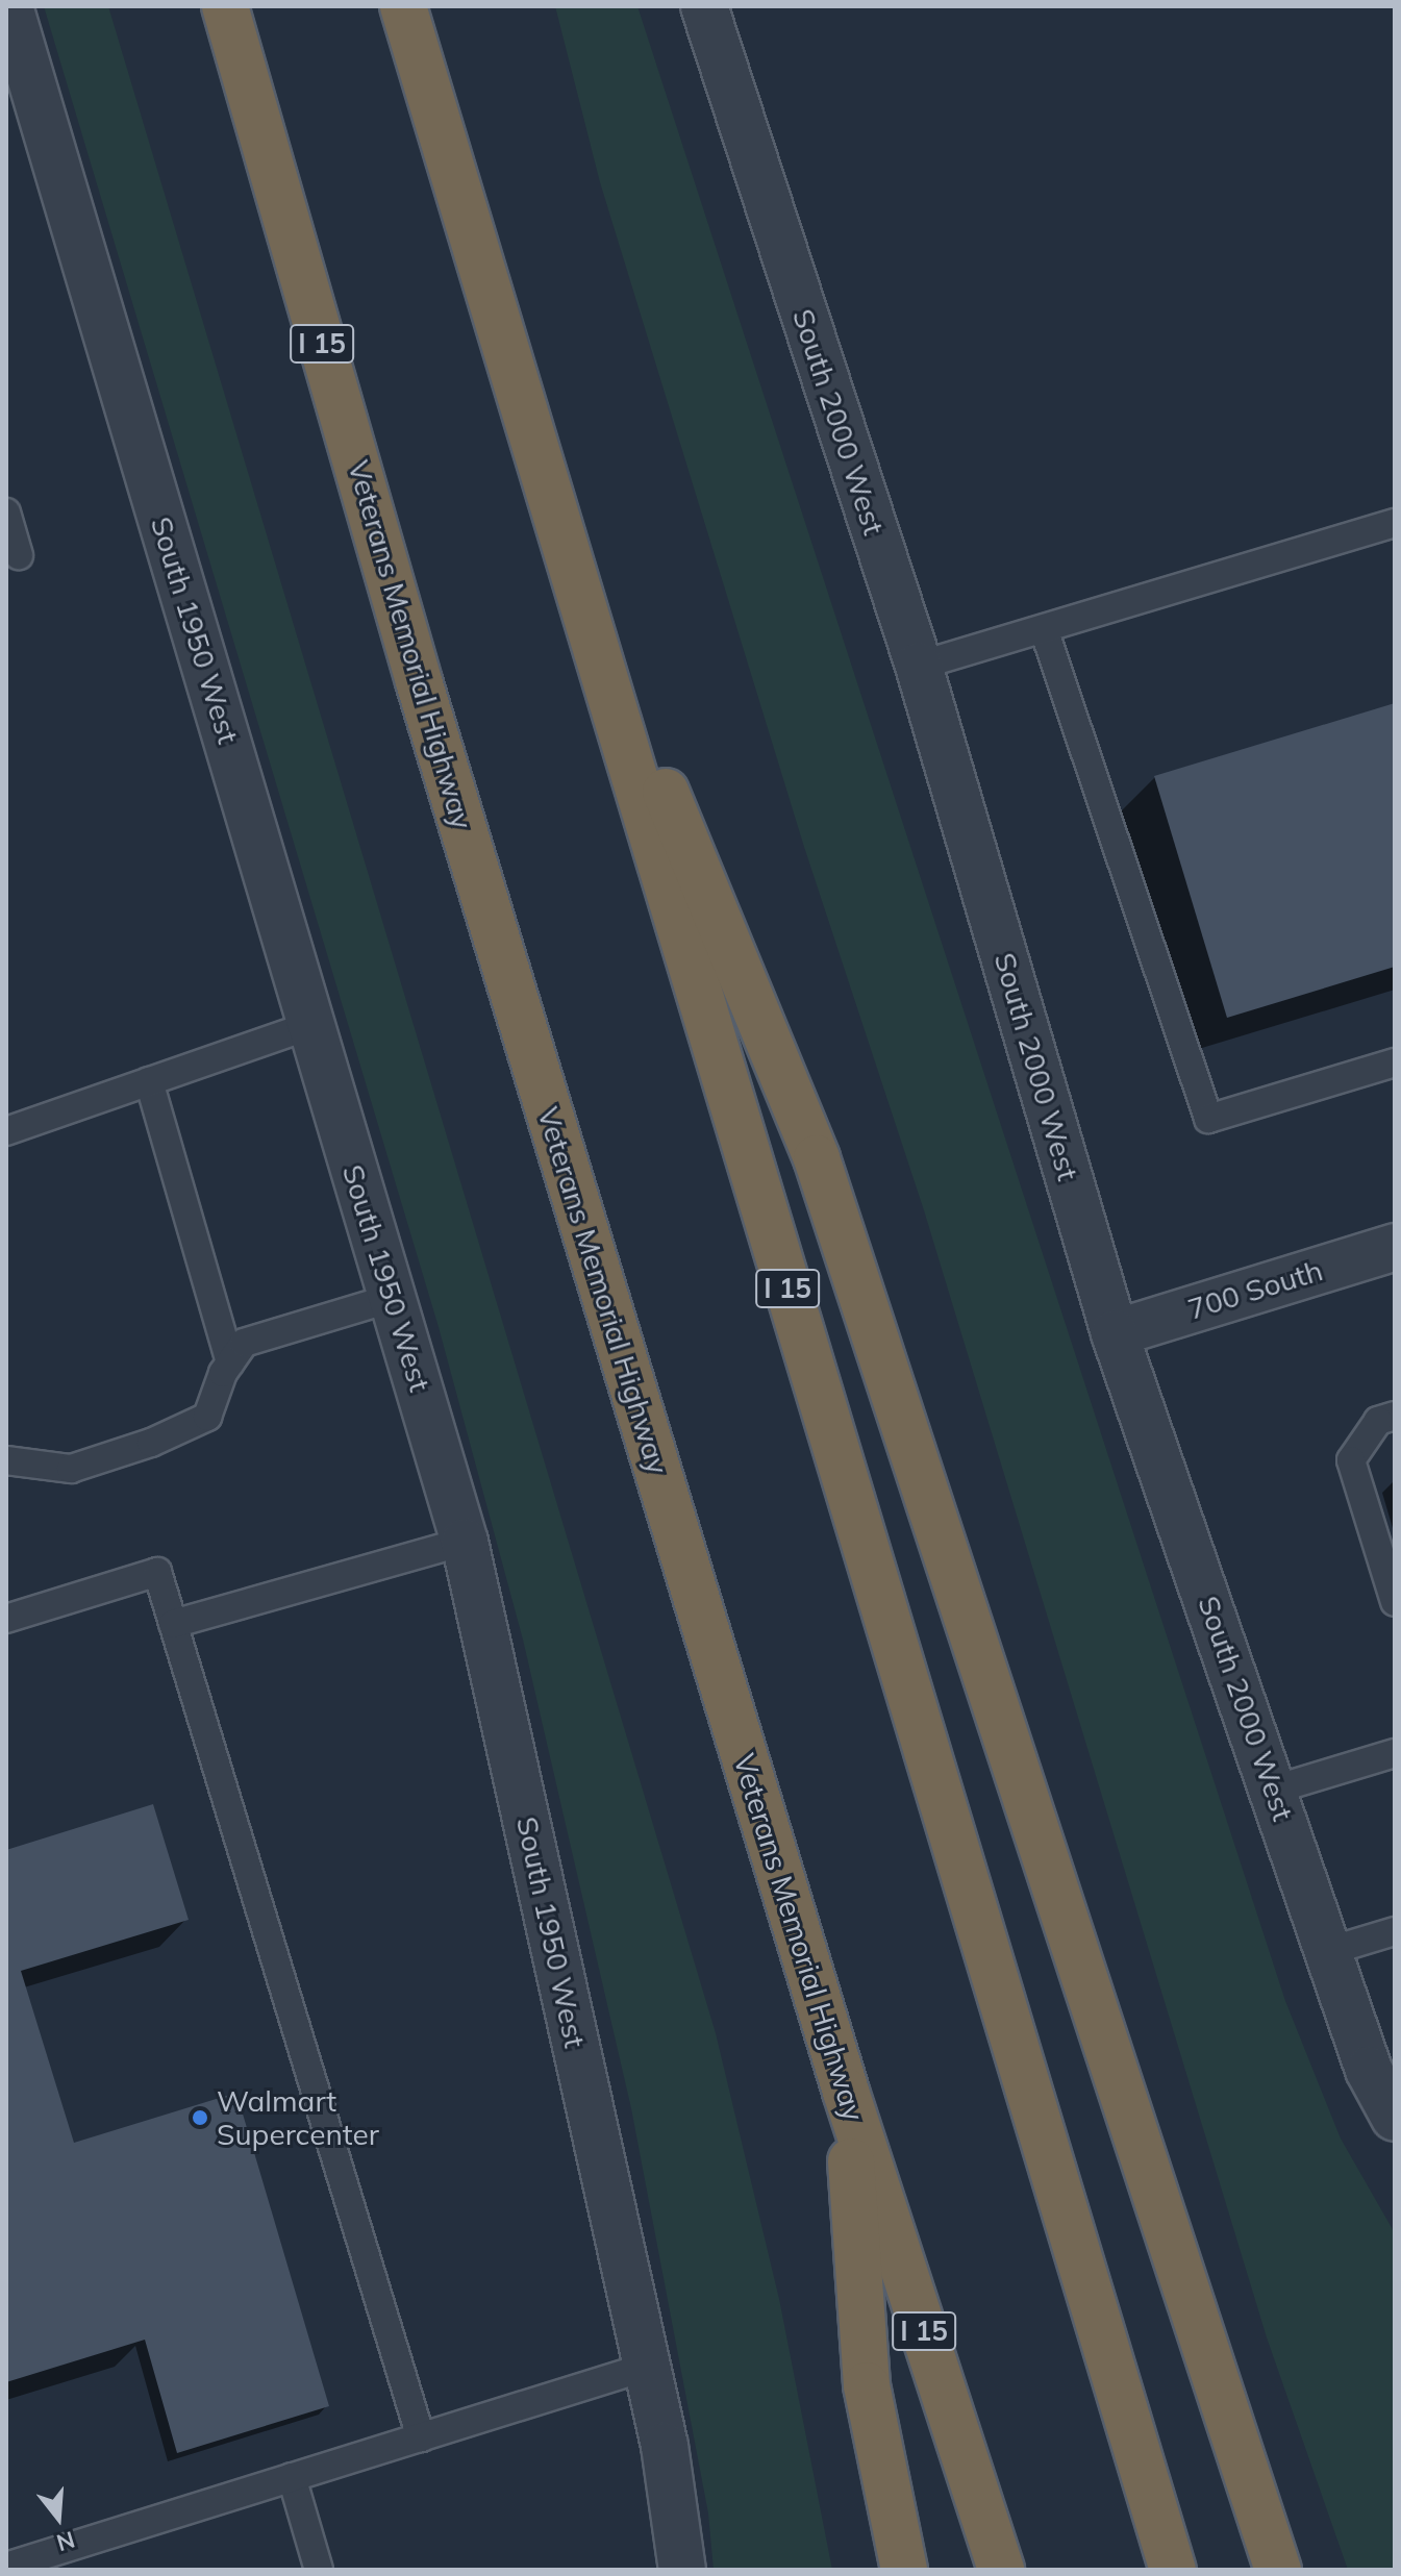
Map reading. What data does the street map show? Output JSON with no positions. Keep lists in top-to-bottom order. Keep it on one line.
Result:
{"streets":{"highway":["I 15","Veterans Memorial Highway"],"street":["South 2000 West","South 1950 West","700 South"]},"crossings":[["South 2000 West","700 South"]],"places":["Walmart Supercenter"],"north":"bottom"}
